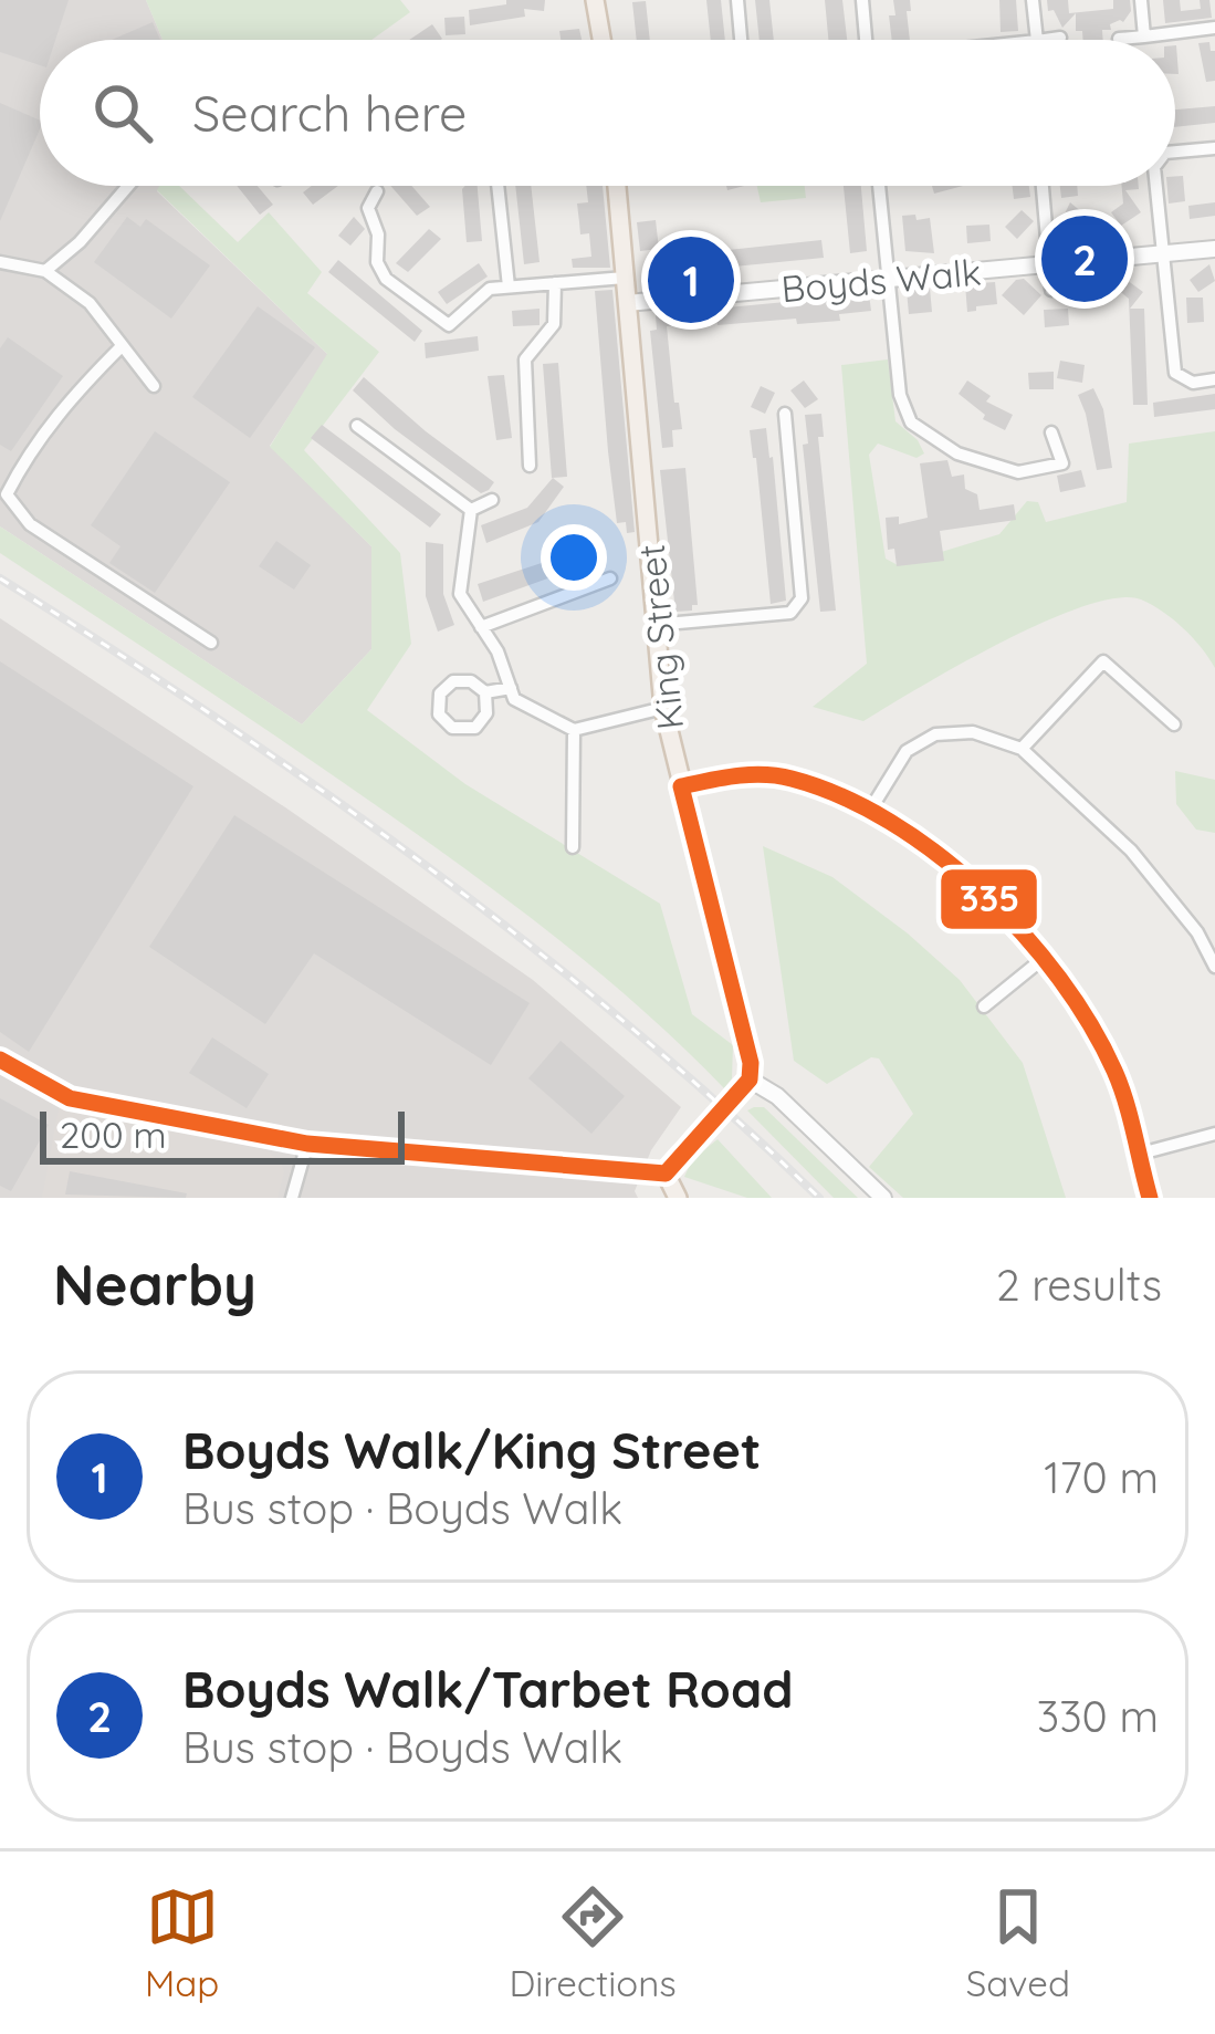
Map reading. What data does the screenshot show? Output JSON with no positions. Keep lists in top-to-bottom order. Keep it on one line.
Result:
{"streets":{"main road":["King Street"],"street":["Boyds Walk"]},"crossings":[["Boyds Walk","King Street"]],"lines":["transit line 335"],"scale_bar":"200 m","page":{"search":"Search here","pins":["2","1"],"scale":"200 m","heading":["Nearby","2 results"],"list":[{"mark":"1","name":"Boyds Walk/King Street","note":"Bus stop · Boyds Walk","value":"170 m"},{"mark":"2","name":"Boyds Walk/Tarbet Road","note":"Bus stop · Boyds Walk","value":"330 m"}],"nav":["Map","Directions","Saved"]}}
